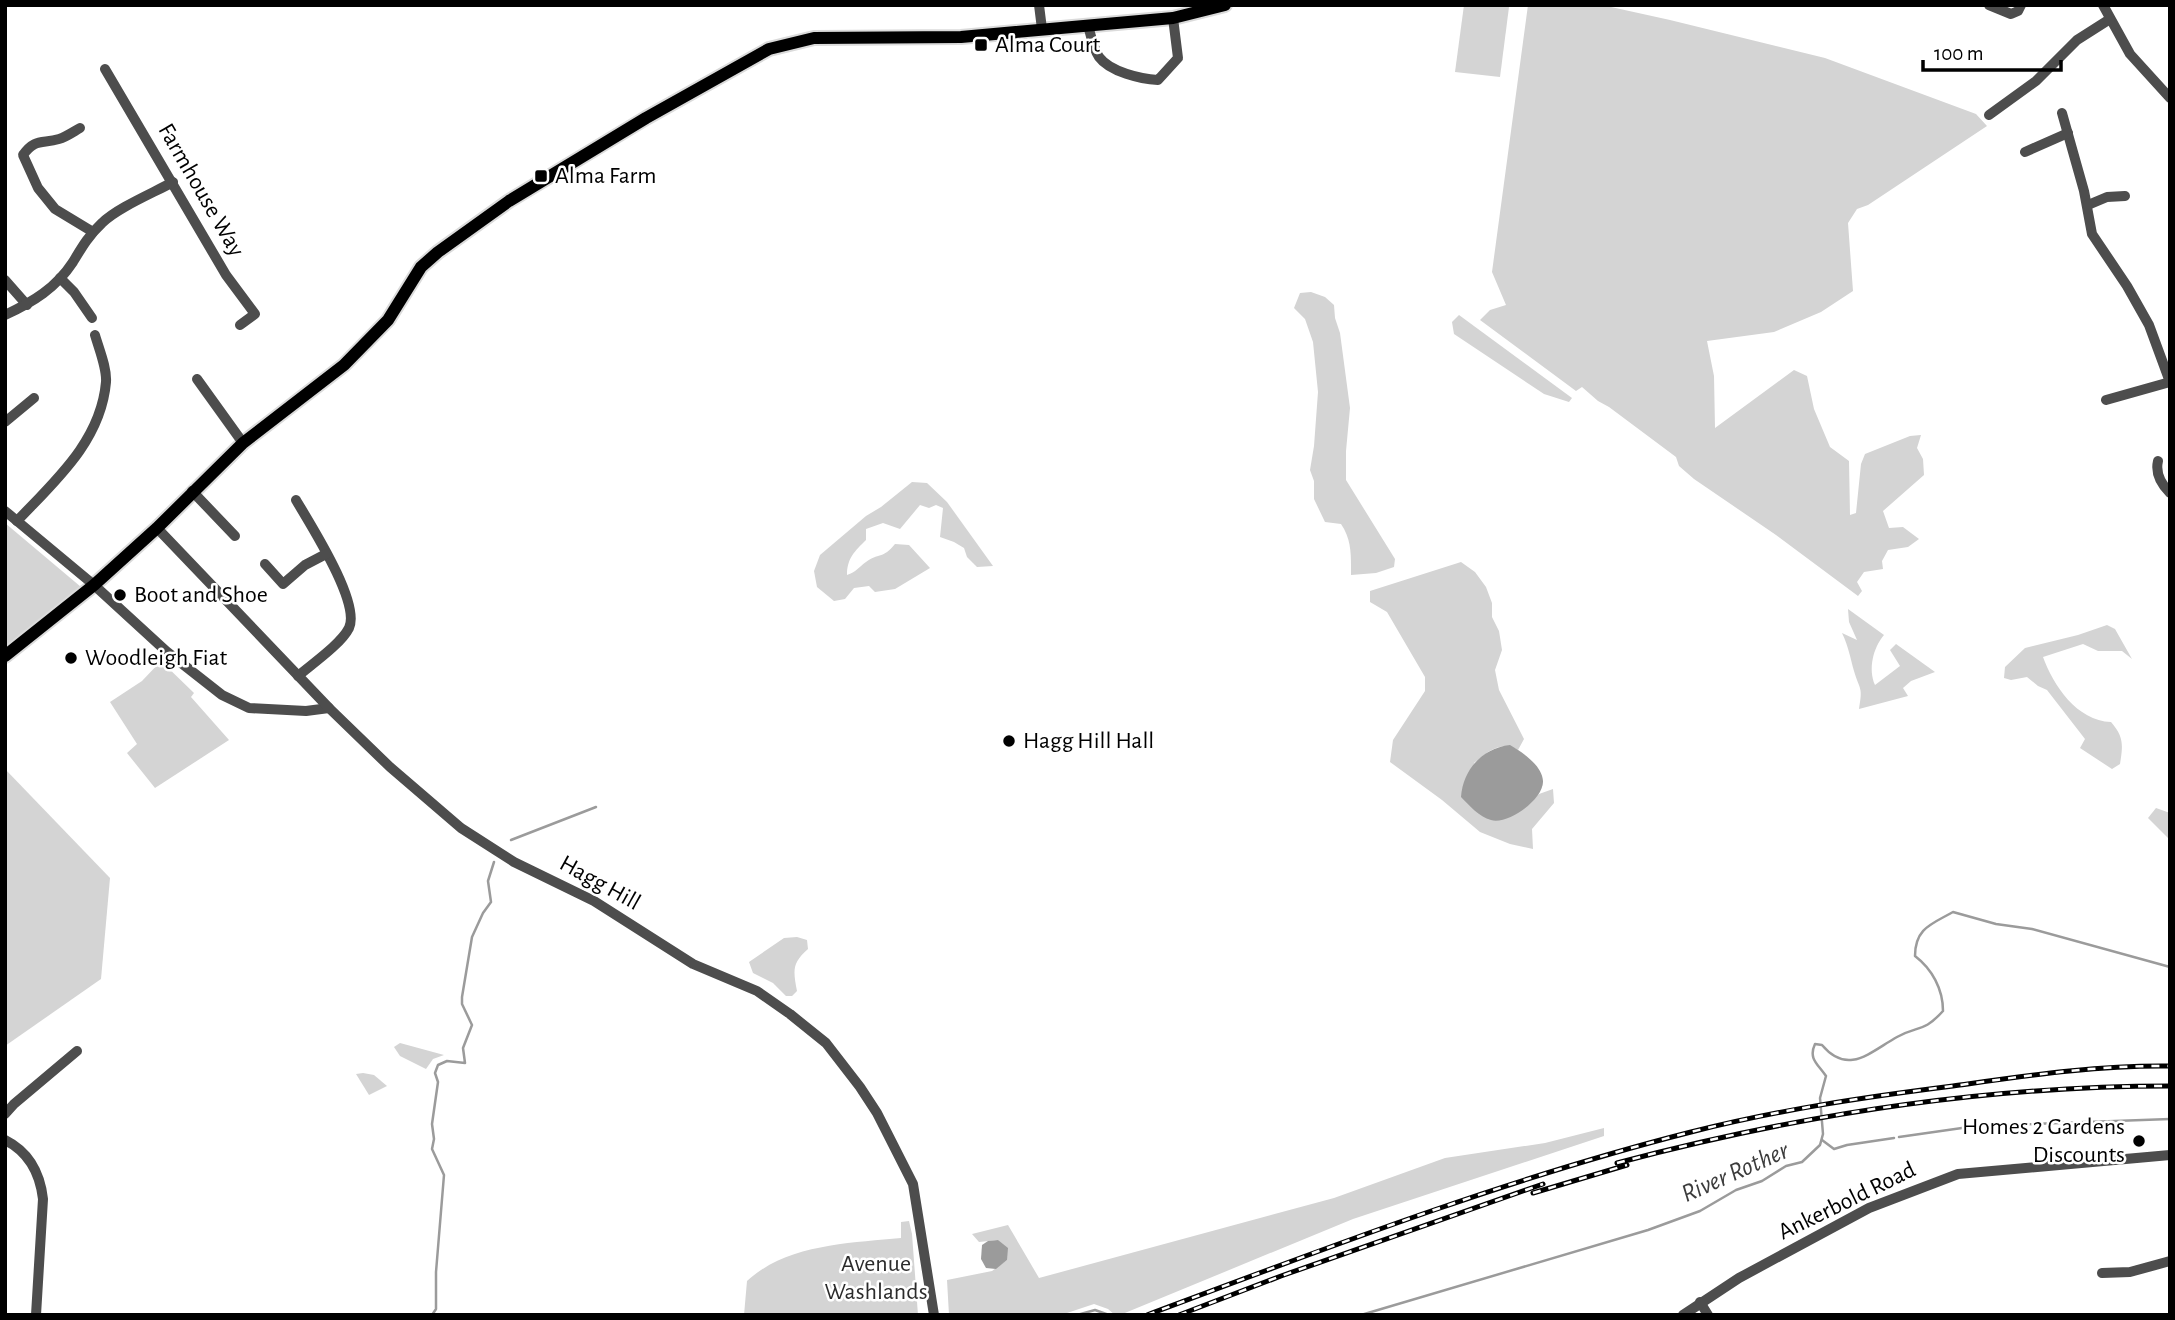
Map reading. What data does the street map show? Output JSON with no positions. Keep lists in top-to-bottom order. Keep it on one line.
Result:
{"streets":{"street":["Farmhouse Way","Hagg Hill","Ankerbold Road"]},"water":["River Rother"],"parks":["Avenue Washlands"],"places":{"transit":["Alma Court","Alma Farm"],"other":["Boot and Shoe","Woodleigh Fiat","Hagg Hill Hall","Homes 2 Gardens Discounts"]},"scale_bar":"100 m"}
